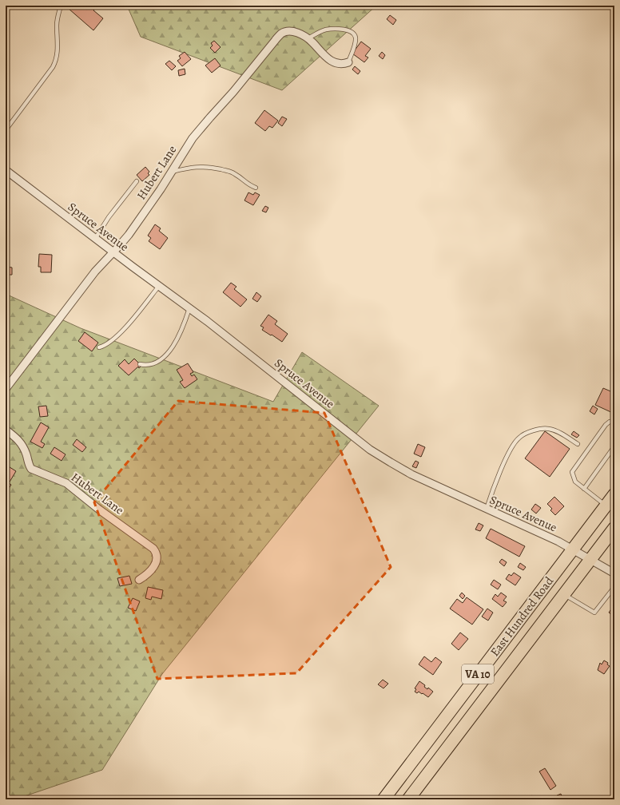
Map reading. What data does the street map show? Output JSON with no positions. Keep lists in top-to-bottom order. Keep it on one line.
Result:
{"streets":{"highway":["East Hundred Road","VA 10"],"street":["Hubert Lane","Spruce Avenue"]},"crossings":[["Hubert Lane","Spruce Avenue"],["Spruce Avenue","East Hundred Road"]]}
